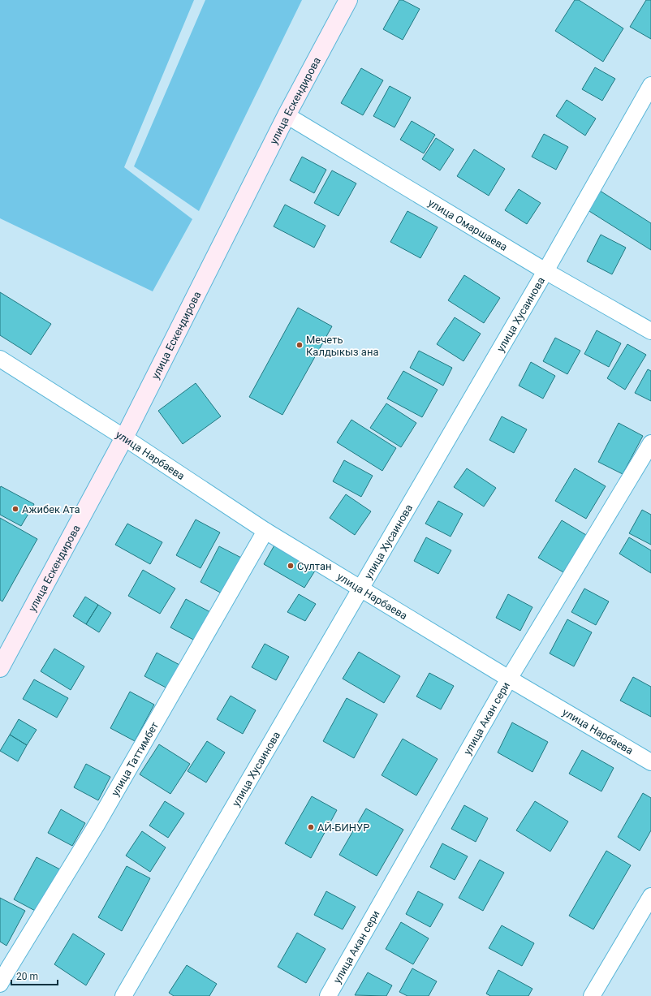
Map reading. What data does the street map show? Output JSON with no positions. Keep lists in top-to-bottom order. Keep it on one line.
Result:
{"streets":{"street":["улица Ескендирова","улица Омаршаева","улица Хусаинова","улица Нарбаева","улица Акан сери","улица Таттимбет"]},"crossings":[["улица Ескендирова","улица Омаршаева"],["улица Ескендирова","улица Нарбаева"],["улица Омаршаева","улица Хусаинова"],["улица Хусаинова","улица Нарбаева"],["улица Нарбаева","улица Акан сери"],["улица Нарбаева","улица Таттимбет"]],"places":["Мечеть Калдыкыз ана","Ажибек Ата","Султан","АЙ-БИНУР"],"scale_bar":"20 m"}
